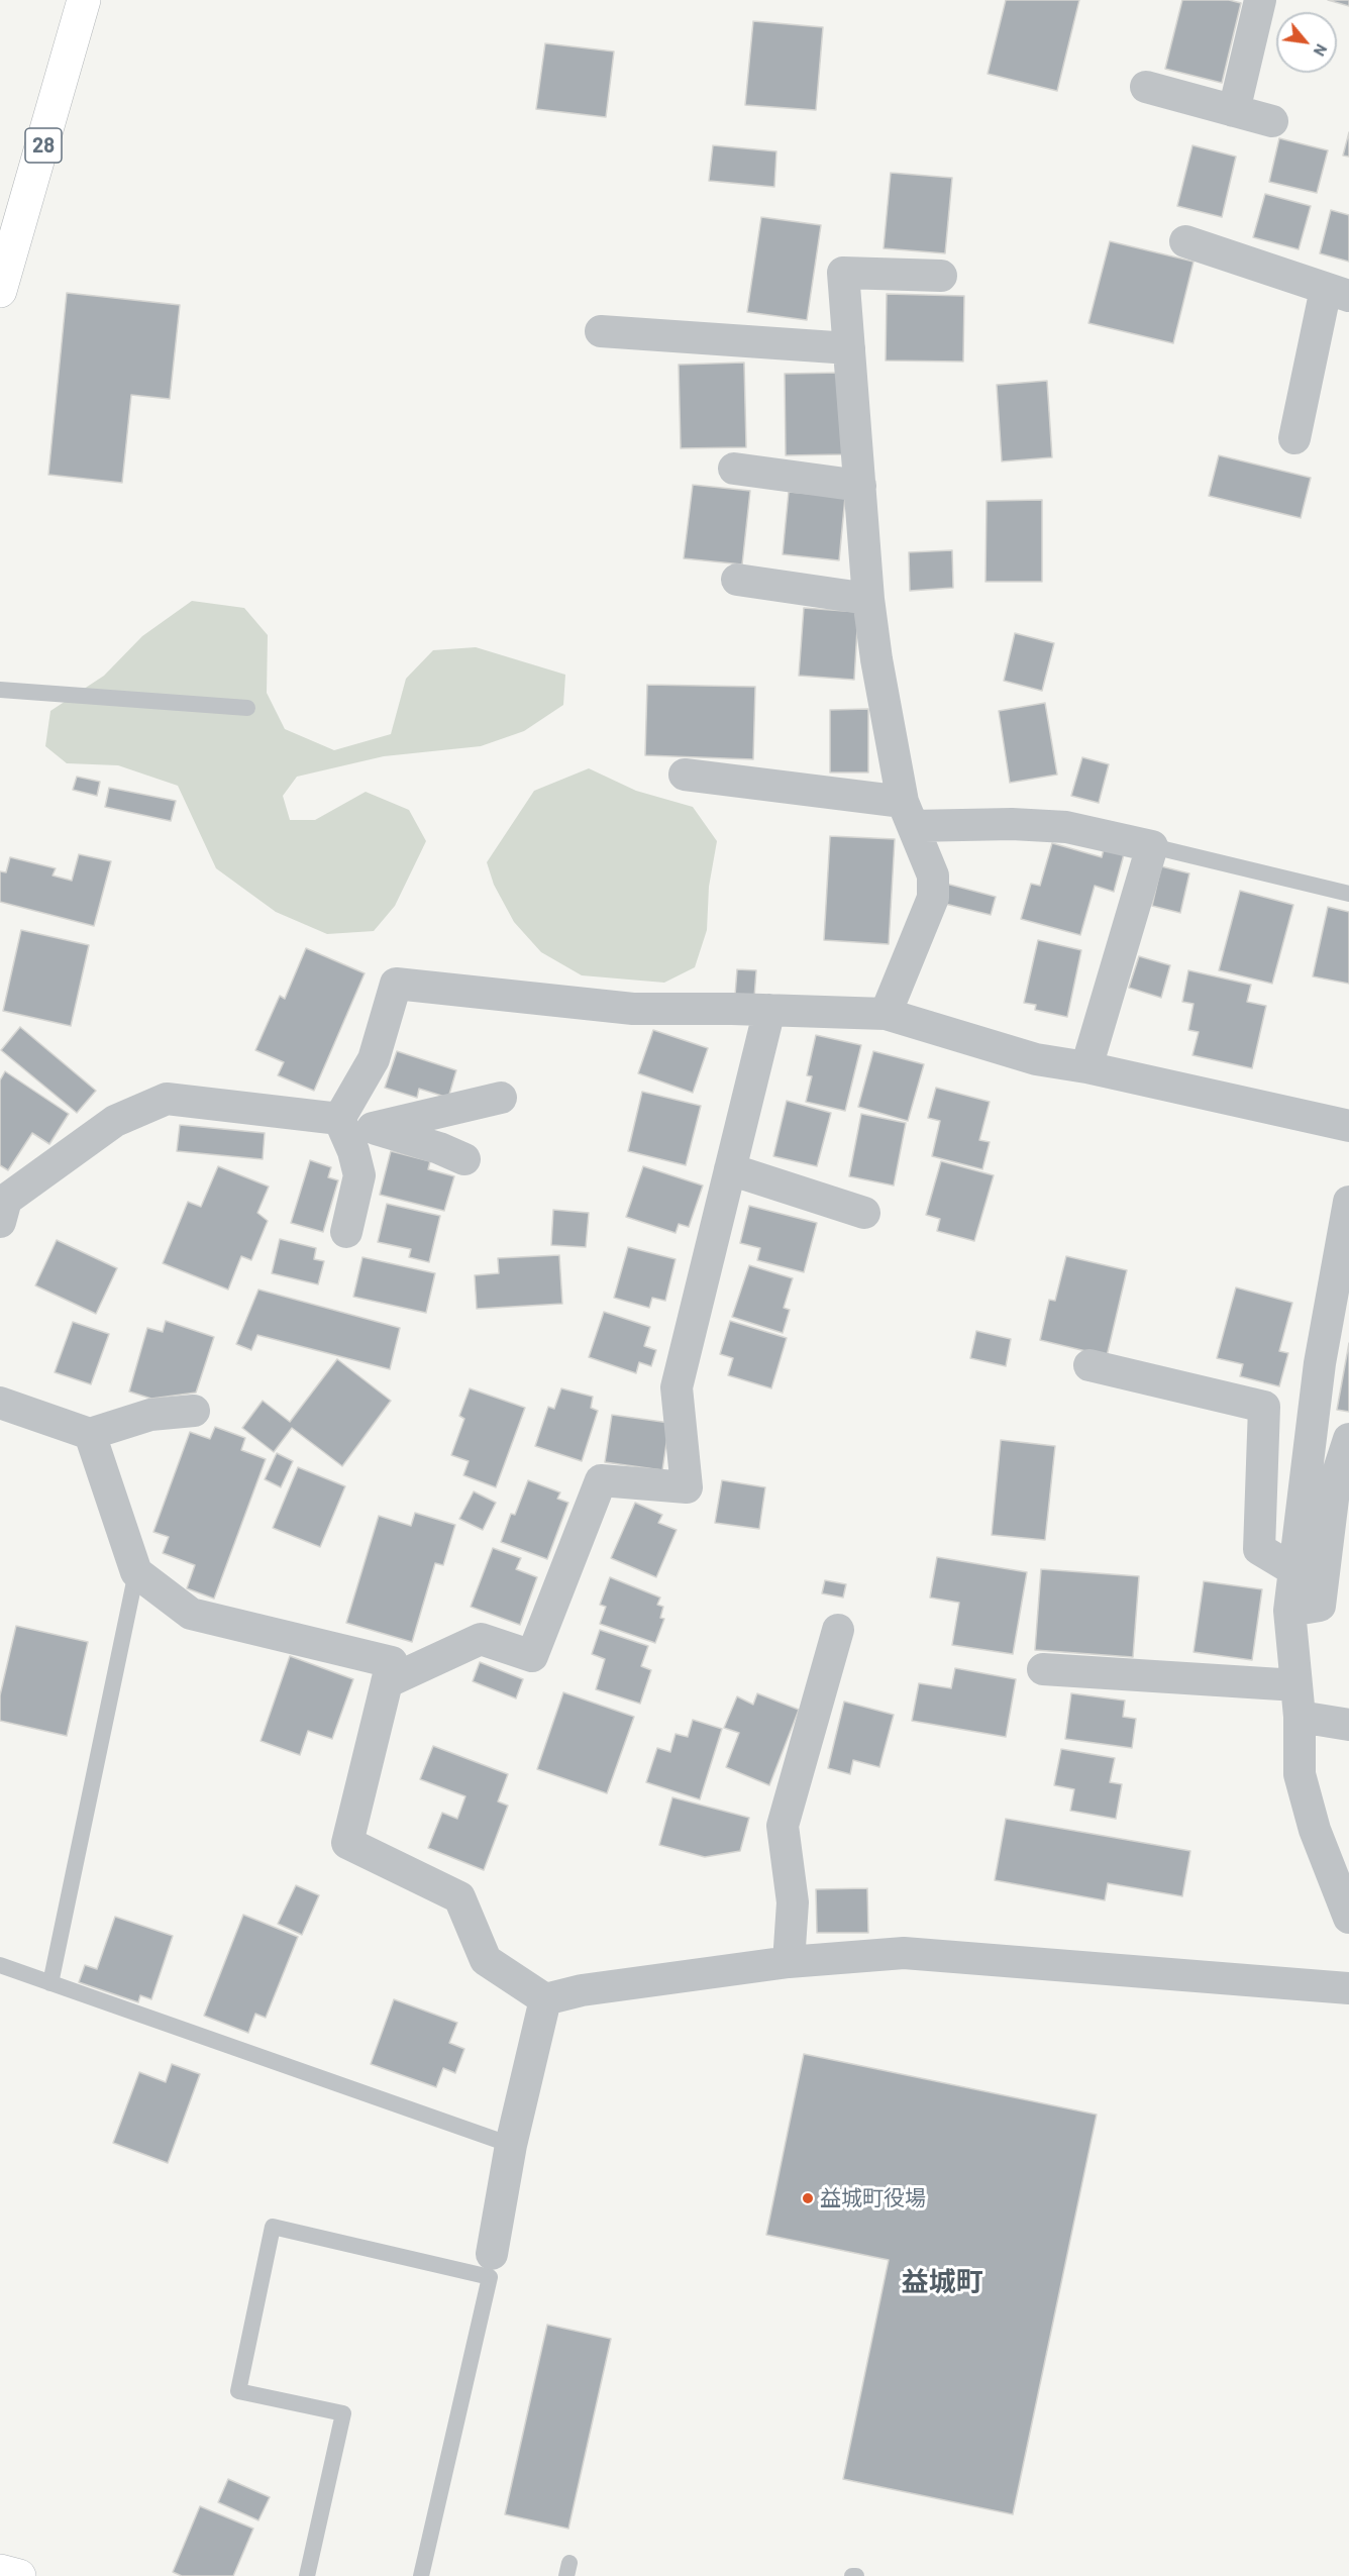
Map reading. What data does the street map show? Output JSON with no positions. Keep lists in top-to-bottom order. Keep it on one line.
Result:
{"streets":{"main road":["28"]},"districts":["益城町"],"places":["益城町役場"],"north":"bottom right"}
